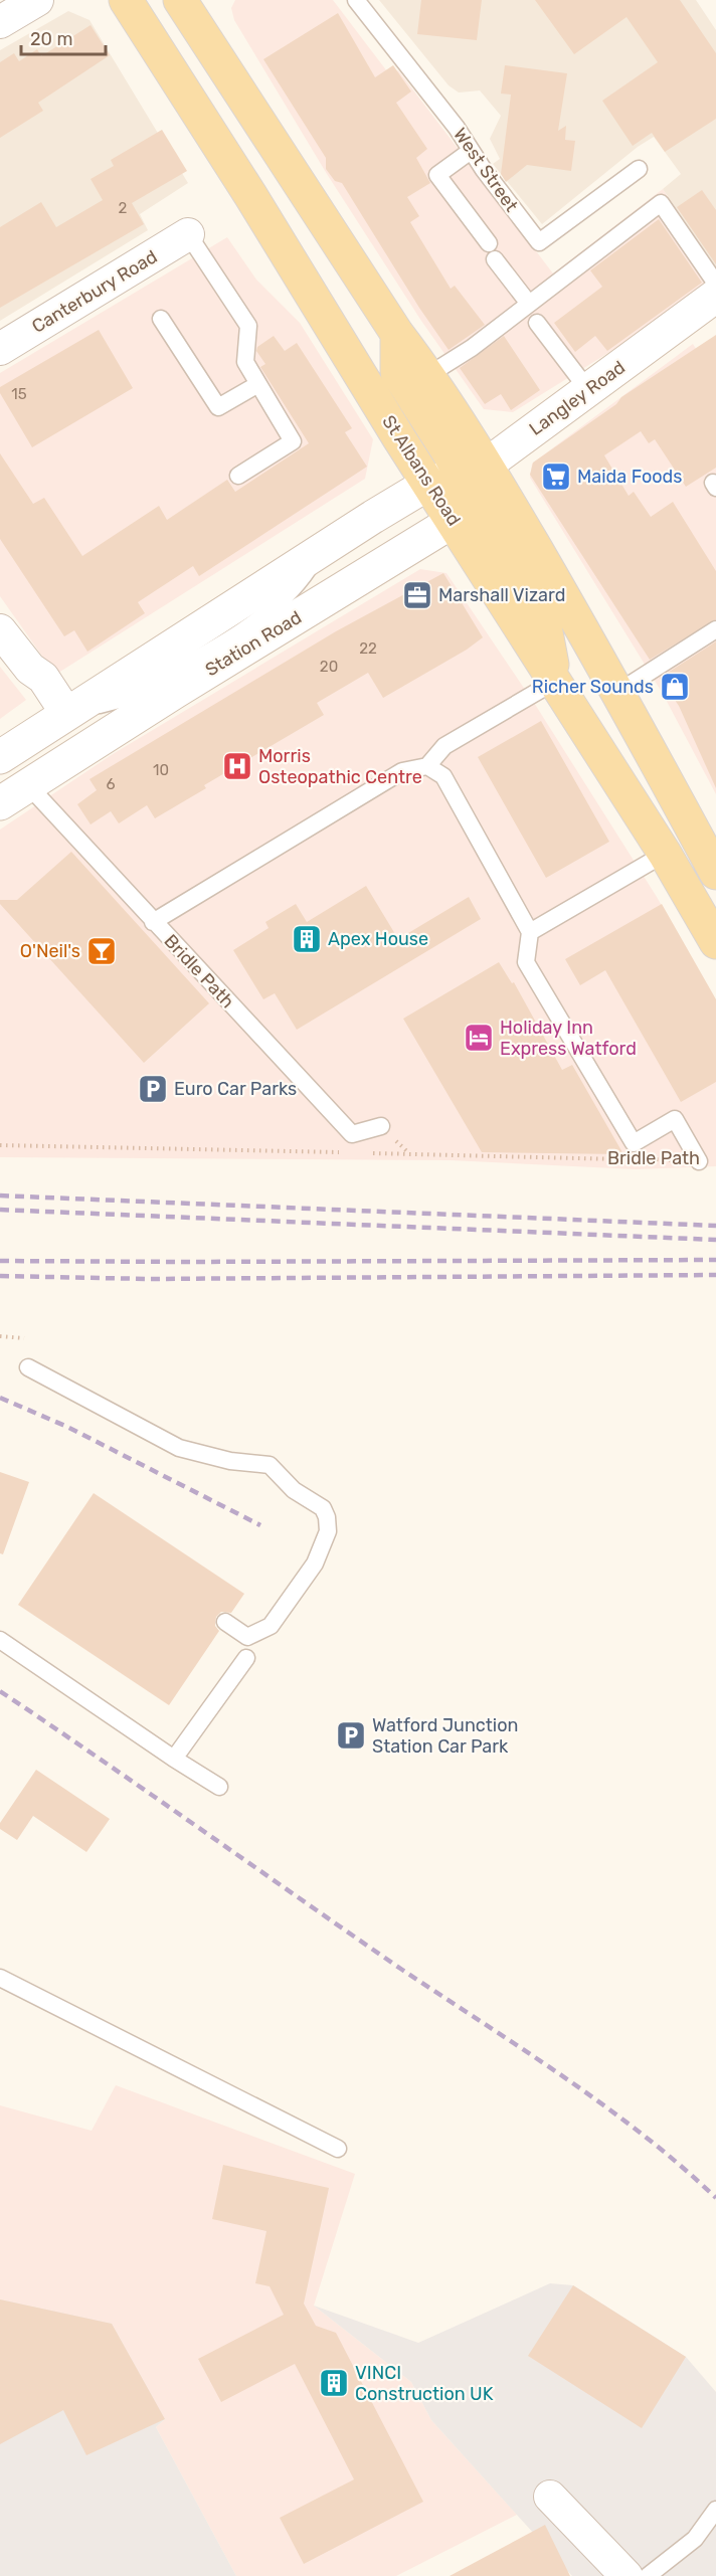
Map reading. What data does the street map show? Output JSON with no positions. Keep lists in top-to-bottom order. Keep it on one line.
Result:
{"streets":{"main road":["St Albans Road"],"street":["Canterbury Road","Langley Road","Station Road"],"lane":["West Street","Bridle Path"]},"crossings":[["Langley Road","St Albans Road"],["Langley Road","Station Road"],["St Albans Road","Station Road"],["Station Road","Bridle Path"]],"places":{"supermarket":["Maida Foods"],"office":["Marshall Vizard"],"shop":["Richer Sounds"],"hospital":["Morris Osteopathic Centre"],"building":["Apex House","VINCI Construction UK"],"bar":["O'Neil's"],"hotel":["Holiday Inn Express Watford"],"parking":["Euro Car Parks","Watford Junction Station Car Park"]},"house_numbers":["2","15","22","20","10","6"],"scale_bar":"20 m"}
